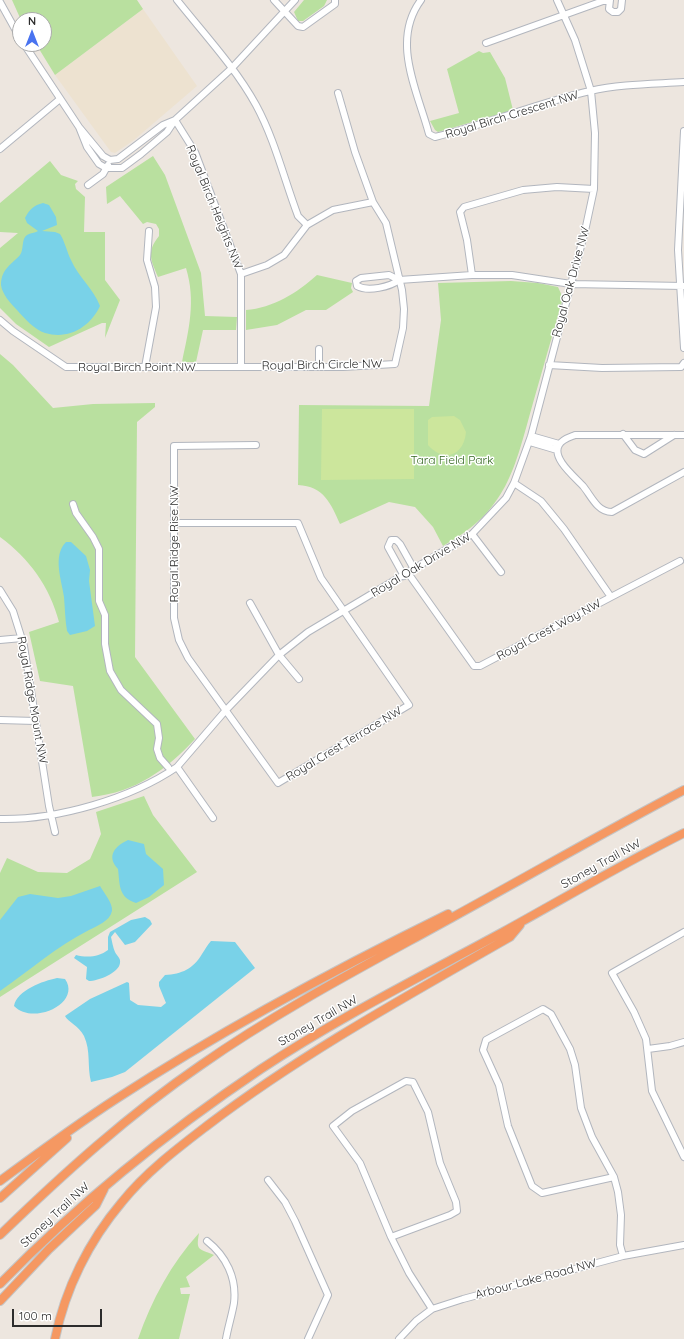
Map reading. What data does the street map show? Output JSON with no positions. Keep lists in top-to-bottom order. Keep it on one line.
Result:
{"streets":{"highway":["Stoney Trail NW"],"street":["Royal Birch Crescent NW","Royal Birch Heights NW","Royal Oak Drive NW","Royal Birch Circle NW","Royal Birch Point NW","Royal Ridge Rise NW","Royal Crest Way NW","Royal Ridge Mount NW","Royal Crest Terrace NW","Arbour Lake Road NW"]},"crossings":[["Royal Birch Crescent NW","Royal Oak Drive NW"],["Royal Oak Drive NW","Royal Ridge Rise NW"],["Royal Oak Drive NW","Royal Crest Way NW"],["Royal Oak Drive NW","Royal Ridge Mount NW"],["Royal Oak Drive NW","Royal Crest Terrace NW"],["Royal Birch Circle NW","Royal Birch Point NW"],["Royal Ridge Rise NW","Royal Crest Terrace NW"]],"parks":["Tara Field Park"],"scale_bar":"100 m","north":"top"}
